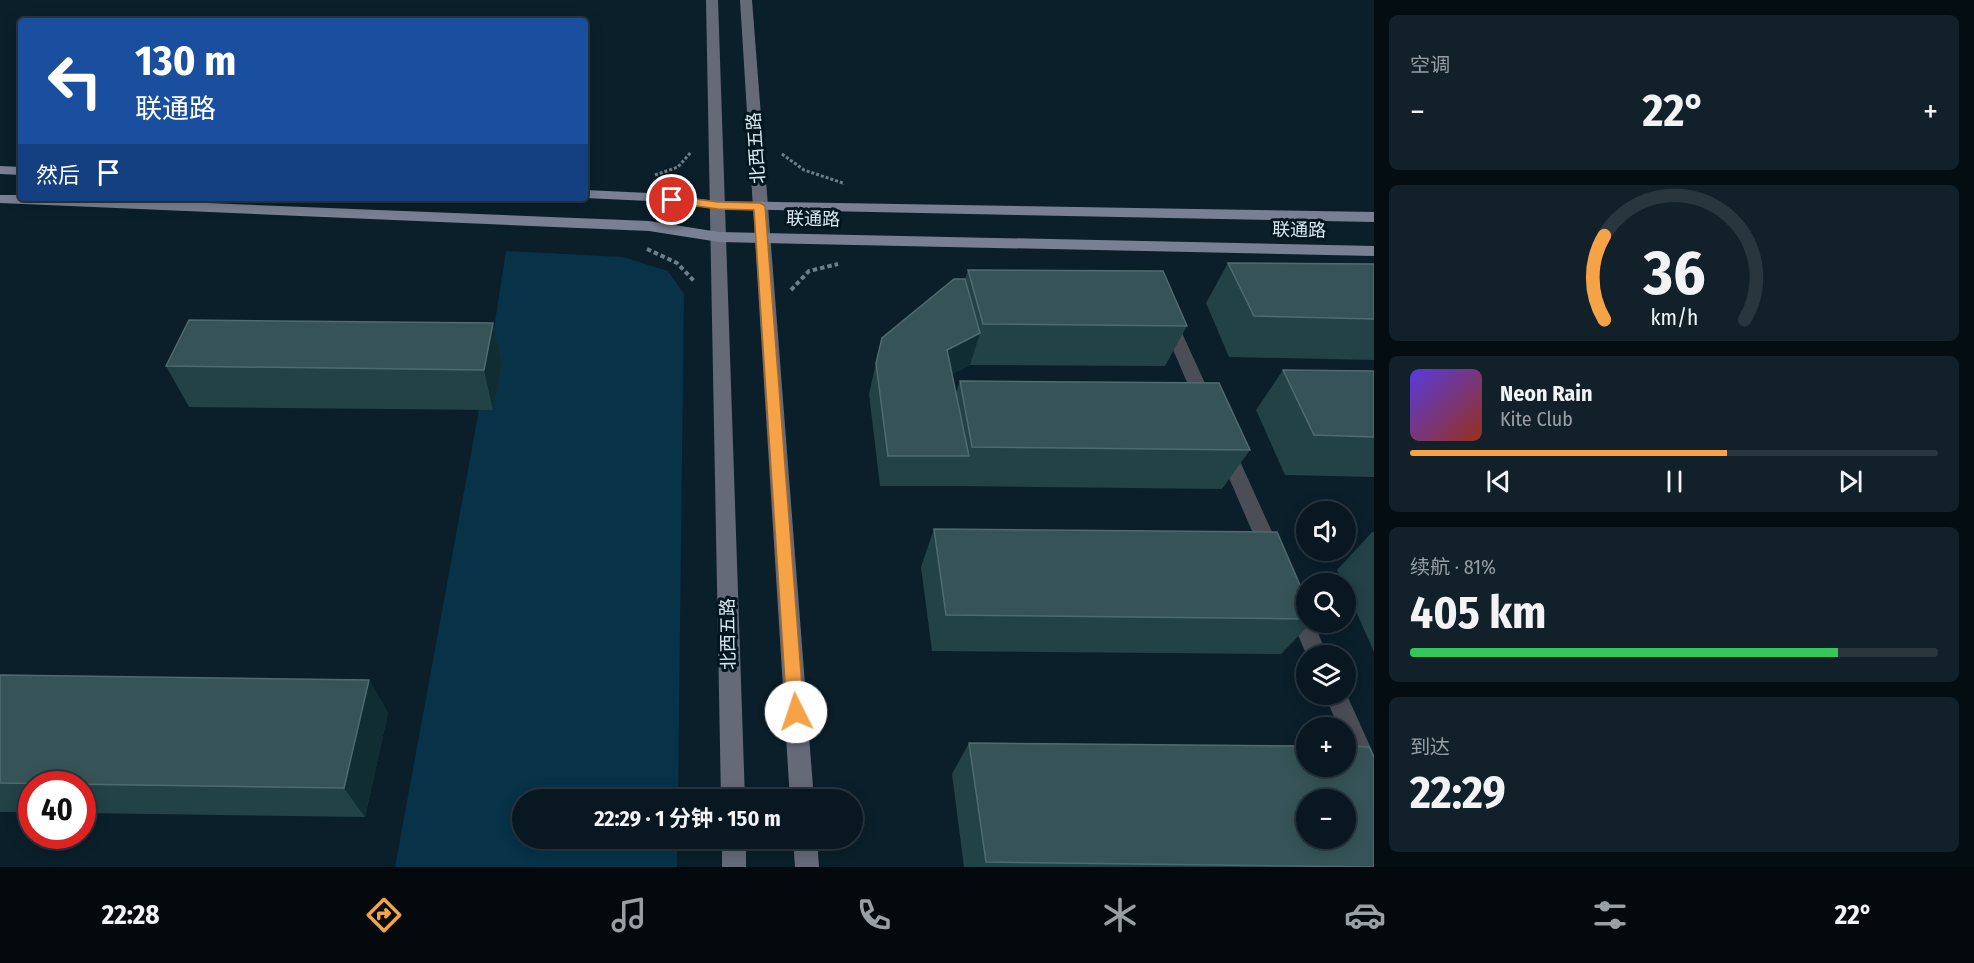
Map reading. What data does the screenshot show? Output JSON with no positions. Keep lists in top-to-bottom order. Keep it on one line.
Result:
{"streets":{"main road":["联通路"],"street":["北西五路"]},"crossings":[["北西五路","联通路"]],"page":{"tile":["空调",["续航 · 81%","405 km"],["到达","22:29"]],"turn":["130 m","联通路"],"heat":["−","22°","+"],"then":"然后","song":["Neon Rain","Kite Club"],"map_buttons":["+","−"],"limit":"40","trip":"22:29 · 1 分钟 · 150 m","tabs":["22:28","22°"],"gauge":["36","km/h"]}}
